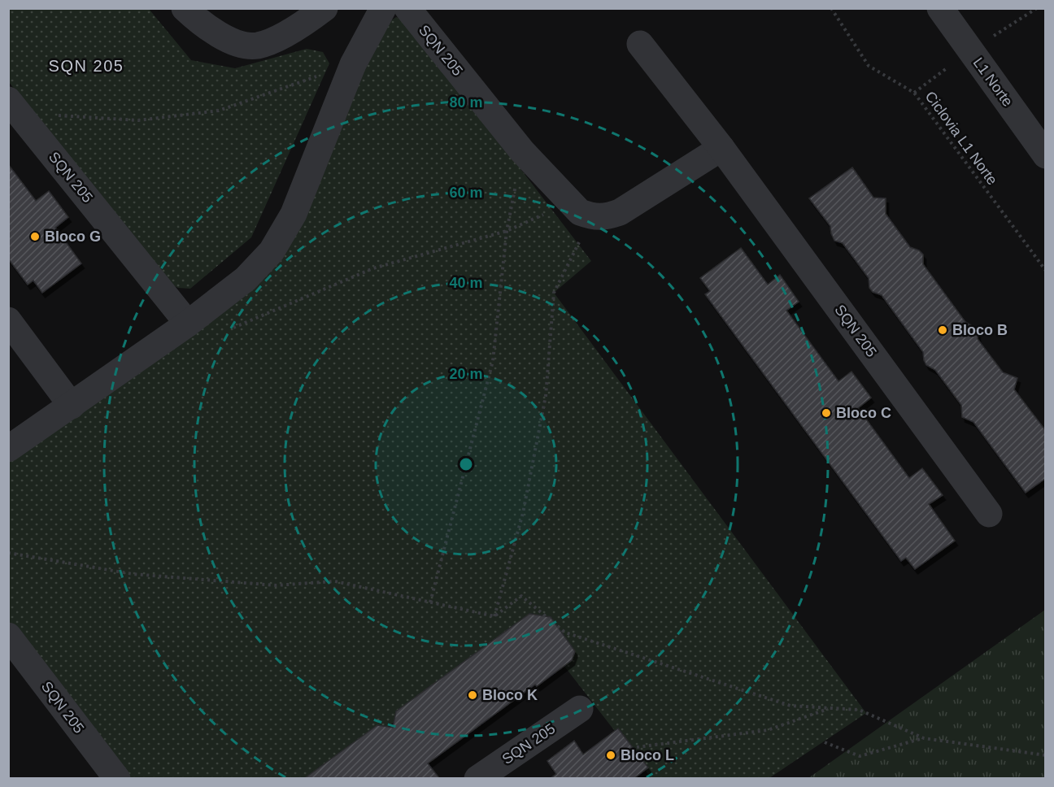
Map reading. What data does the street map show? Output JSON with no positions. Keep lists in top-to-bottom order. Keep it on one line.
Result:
{"streets":{"street":["SQN 205","L1 Norte"],"path":["Ciclovia L1 Norte"]},"districts":["SQN 205"],"places":["Bloco G","Bloco B","Bloco C","Bloco K","Bloco L"],"rings":["80 m","60 m","40 m","20 m"]}
